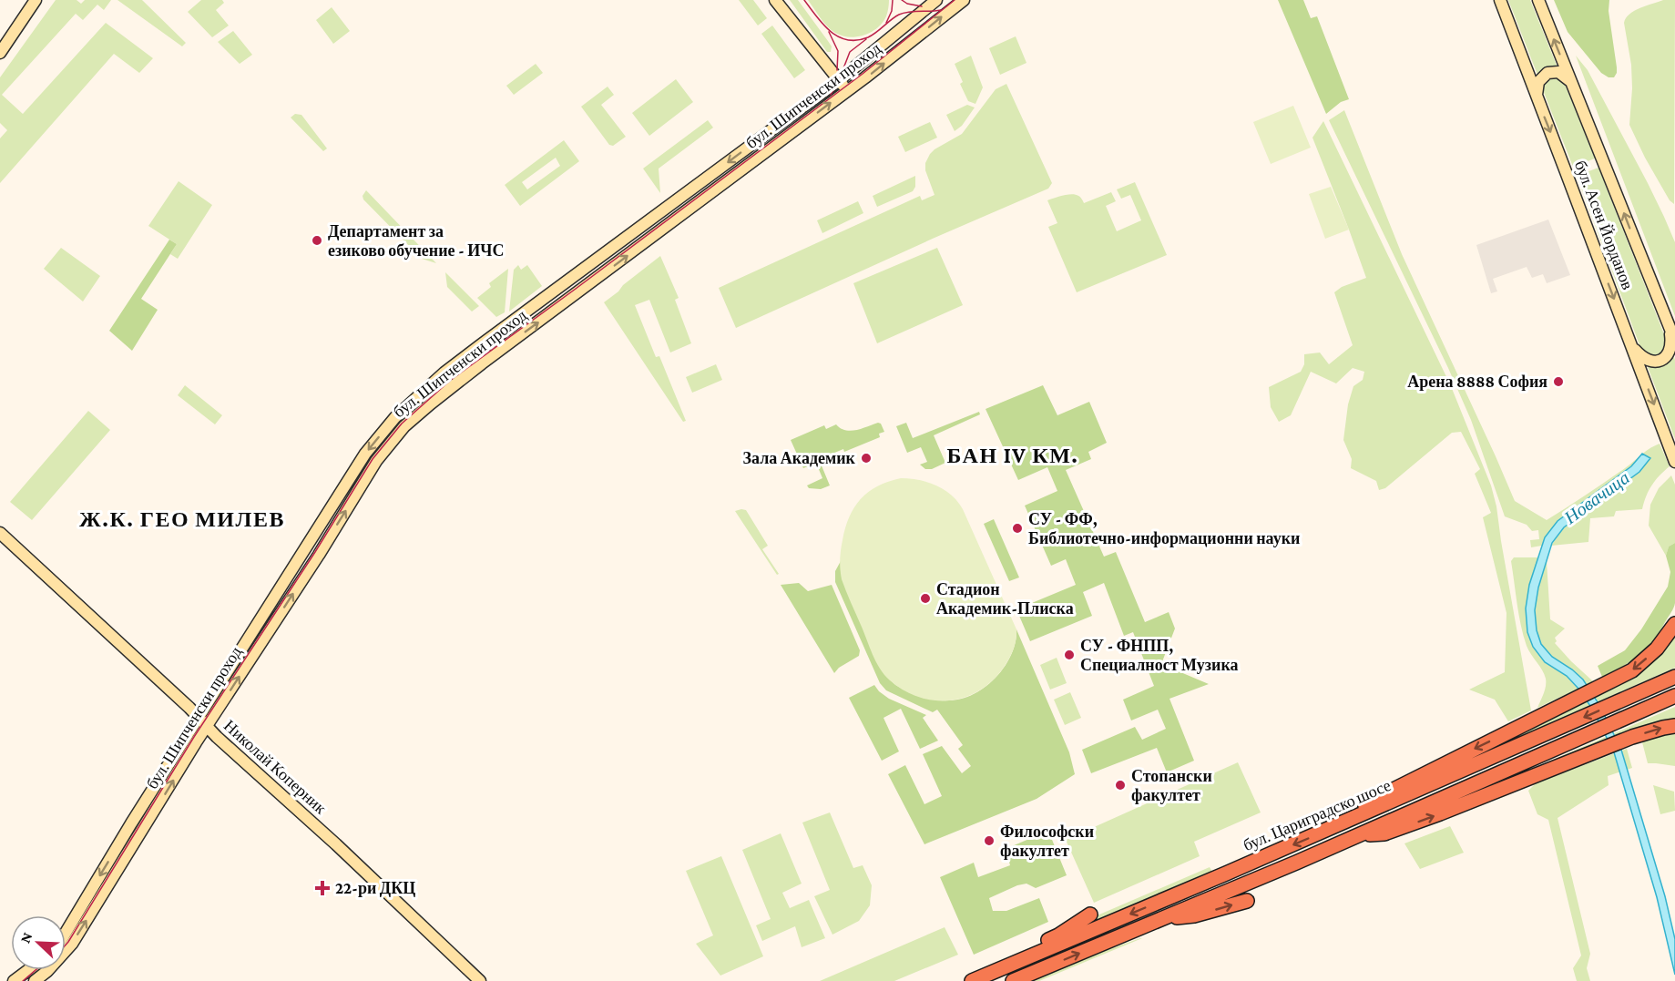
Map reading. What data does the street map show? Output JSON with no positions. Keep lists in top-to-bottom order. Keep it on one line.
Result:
{"streets":{"highway":["бул. Цариградско шосе"],"main road":["бул. Шипченски проход","бул. Асен Йорданов","Николай Коперник"]},"crossings":[["бул. Шипченски проход","Николай Коперник"]],"districts":["БАН IV КМ.","Ж.К. ГЕО МИЛЕВ"],"water":["Новачица"],"places":{"other":["Департамент за езиково обучение - ИЧС","Арена 8888 София","Зала Академик","СУ - ФФ, Библиотечно-информационни науки","Стадион Академик-Плиска","СУ - ФНПП, Специалност Музика","Стопански факултет","Философски факултет"],"health":["22-ри ДКЦ"]},"north":"top left"}
